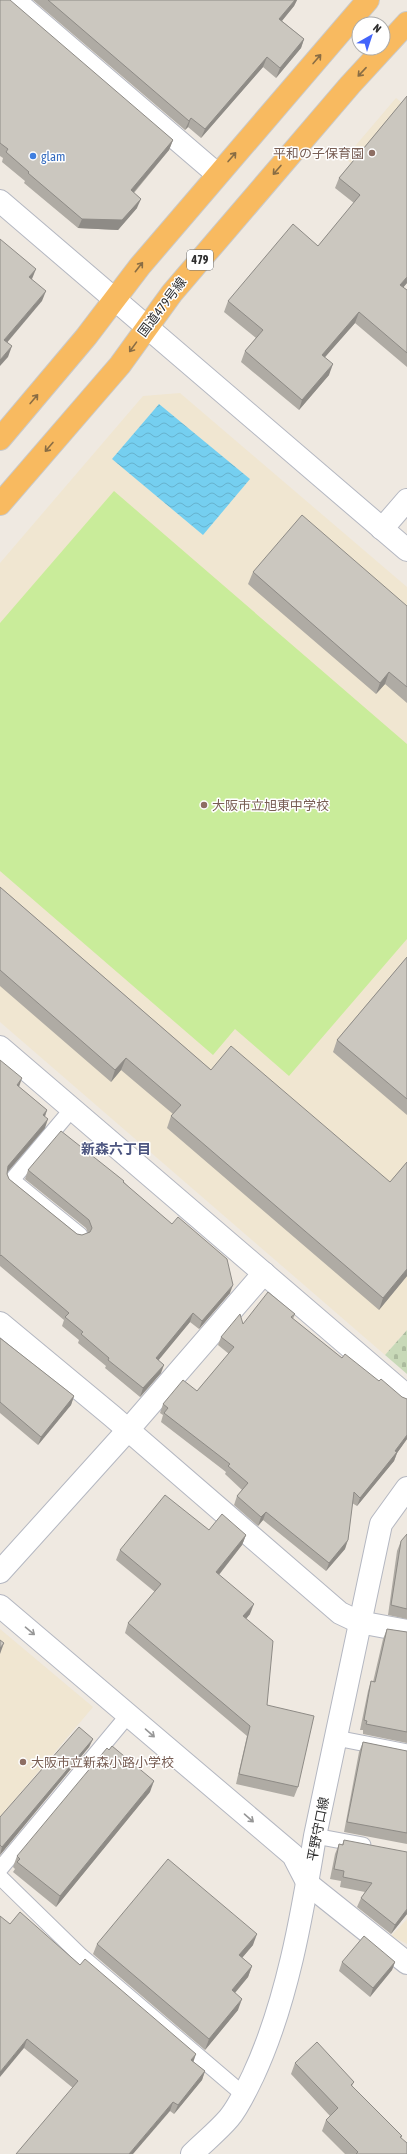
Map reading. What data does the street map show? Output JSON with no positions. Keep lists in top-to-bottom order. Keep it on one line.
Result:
{"streets":{"highway":["479","国道479号線"],"street":["平野守口線"]},"districts":["新森六丁目"],"places":["平和の子保育園","glam","大阪市立旭東中学校","大阪市立新森小路小学校"],"north":"top right"}
